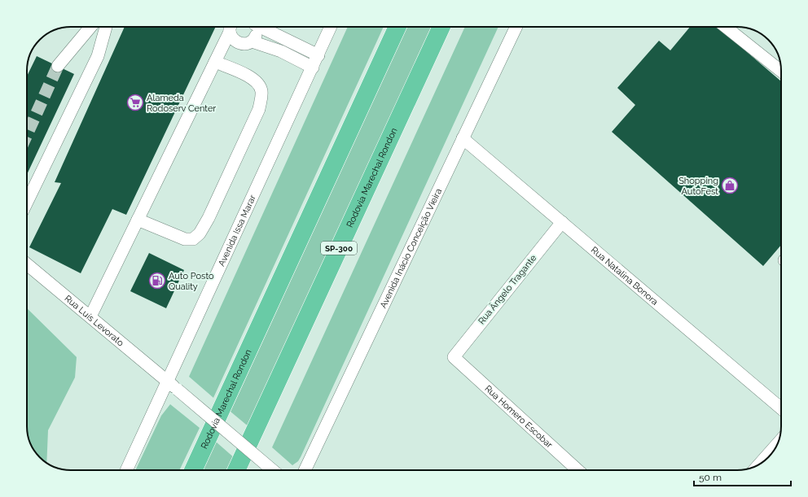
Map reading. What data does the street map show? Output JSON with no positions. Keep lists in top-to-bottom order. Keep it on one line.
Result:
{"streets":{"highway":["Rodovia Marechal Rondon","SP-300"],"street":["Avenida Issa Marar","Avenida Inácio Conceição Vieira","Rua Natalina Bonora","Rua Ângelo Tragante","Rua Luís Levorato","Rua Homero Escobar"]},"crossings":[["Avenida Issa Marar","Rua Luís Levorato"],["Avenida Inácio Conceição Vieira","Rua Natalina Bonora"],["Rua Natalina Bonora","Rua Ângelo Tragante"],["Rua Ângelo Tragante","Rua Homero Escobar"]],"places":{"supermarket":["Alameda Rodoserv Center"],"shop":["Shopping AutoFest"],"fuel station":["Auto Posto Quality"]},"scale_bar":"50 m"}
